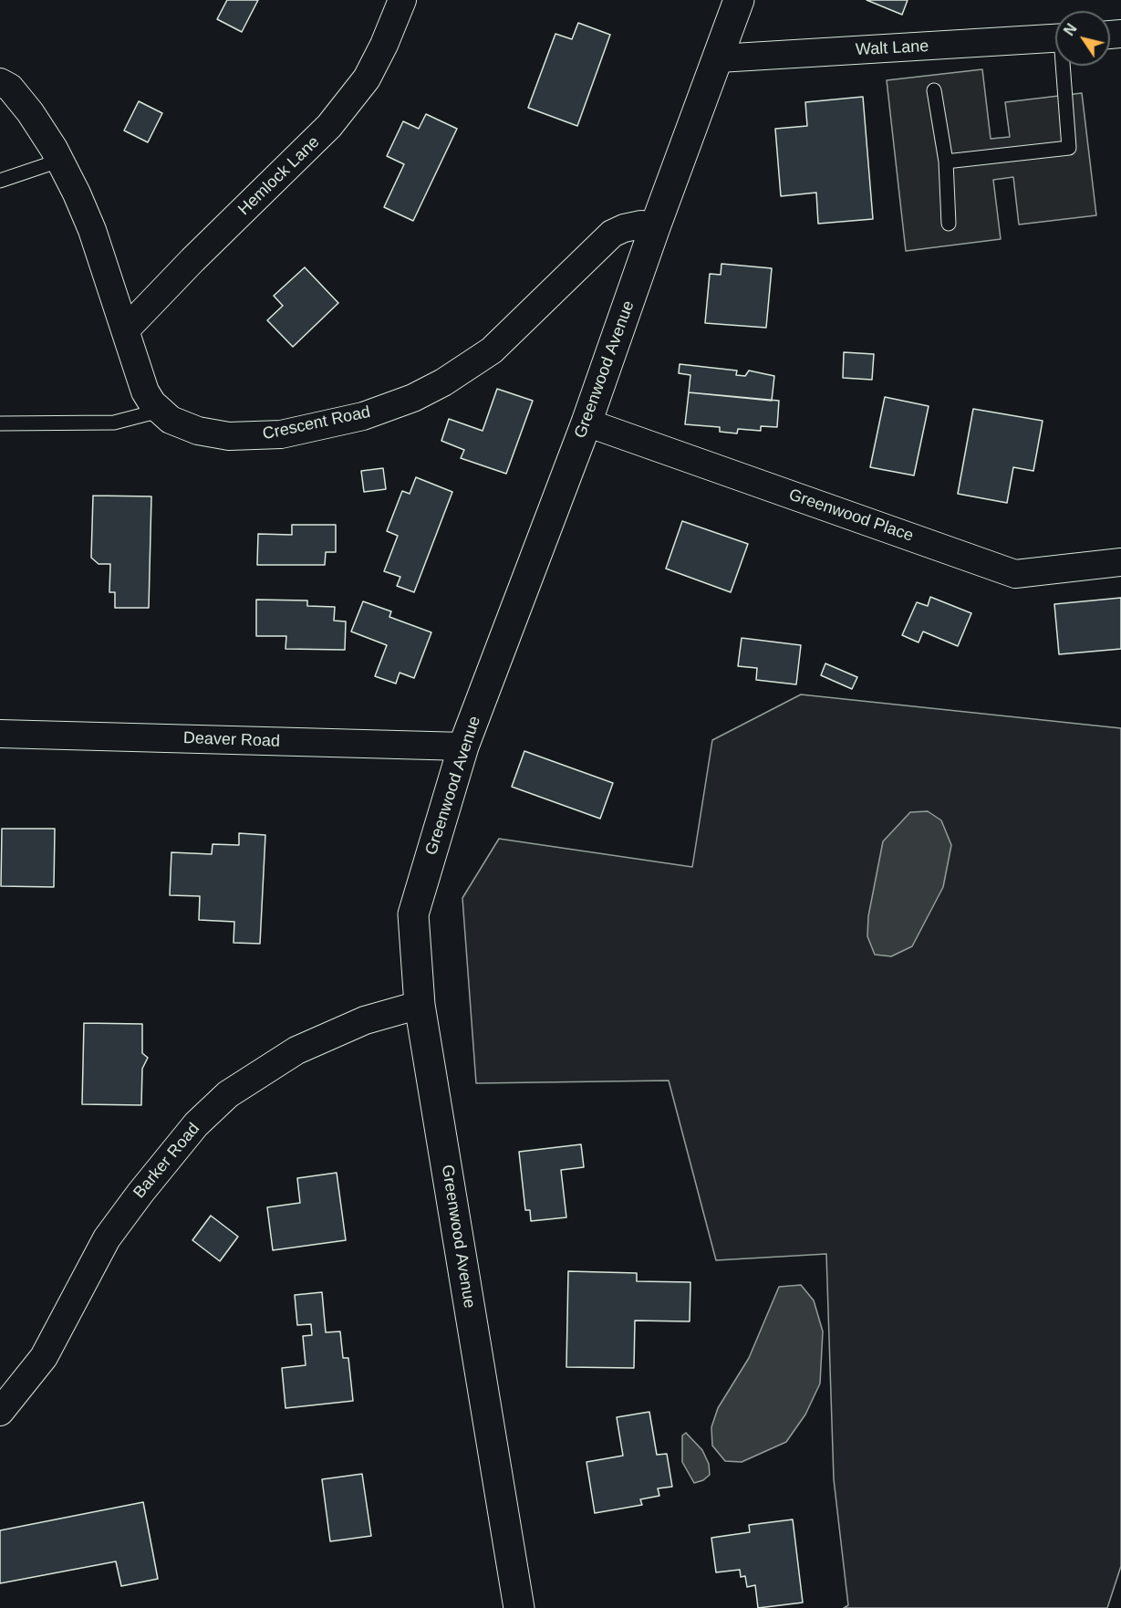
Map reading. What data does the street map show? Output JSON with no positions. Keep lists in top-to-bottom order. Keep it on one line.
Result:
{"streets":{"main road":["Greenwood Avenue"],"street":["Walt Lane","Hemlock Lane","Crescent Road","Greenwood Place","Deaver Road","Barker Road"]},"crossings":[["Walt Lane","Greenwood Avenue"],["Hemlock Lane","Crescent Road"],["Greenwood Avenue","Crescent Road"],["Greenwood Avenue","Greenwood Place"],["Greenwood Avenue","Deaver Road"],["Greenwood Avenue","Barker Road"]],"north":"top left"}
